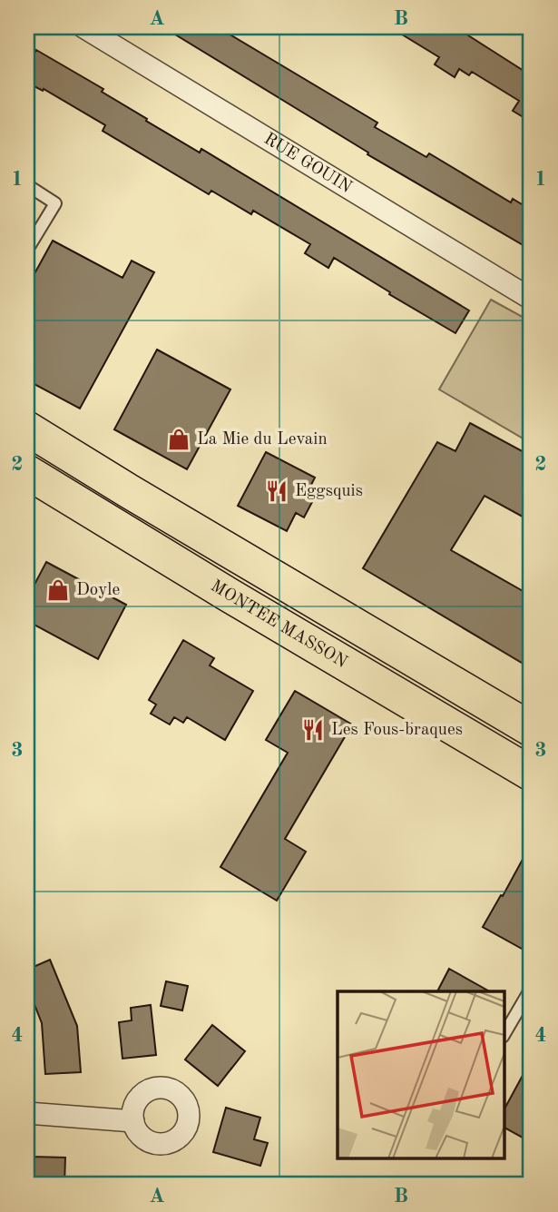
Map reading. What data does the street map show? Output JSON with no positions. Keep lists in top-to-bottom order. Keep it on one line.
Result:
{"streets":{"main road":["MONTÉE MASSON"],"street":["RUE GOUIN"]},"places":{"shop":["La Mie du Levain","Doyle"],"restaurant":["Eggsquis","Les Fous-braques"]},"grid":{"columns":["A","B"],"rows":["1","2","3","4"]}}
